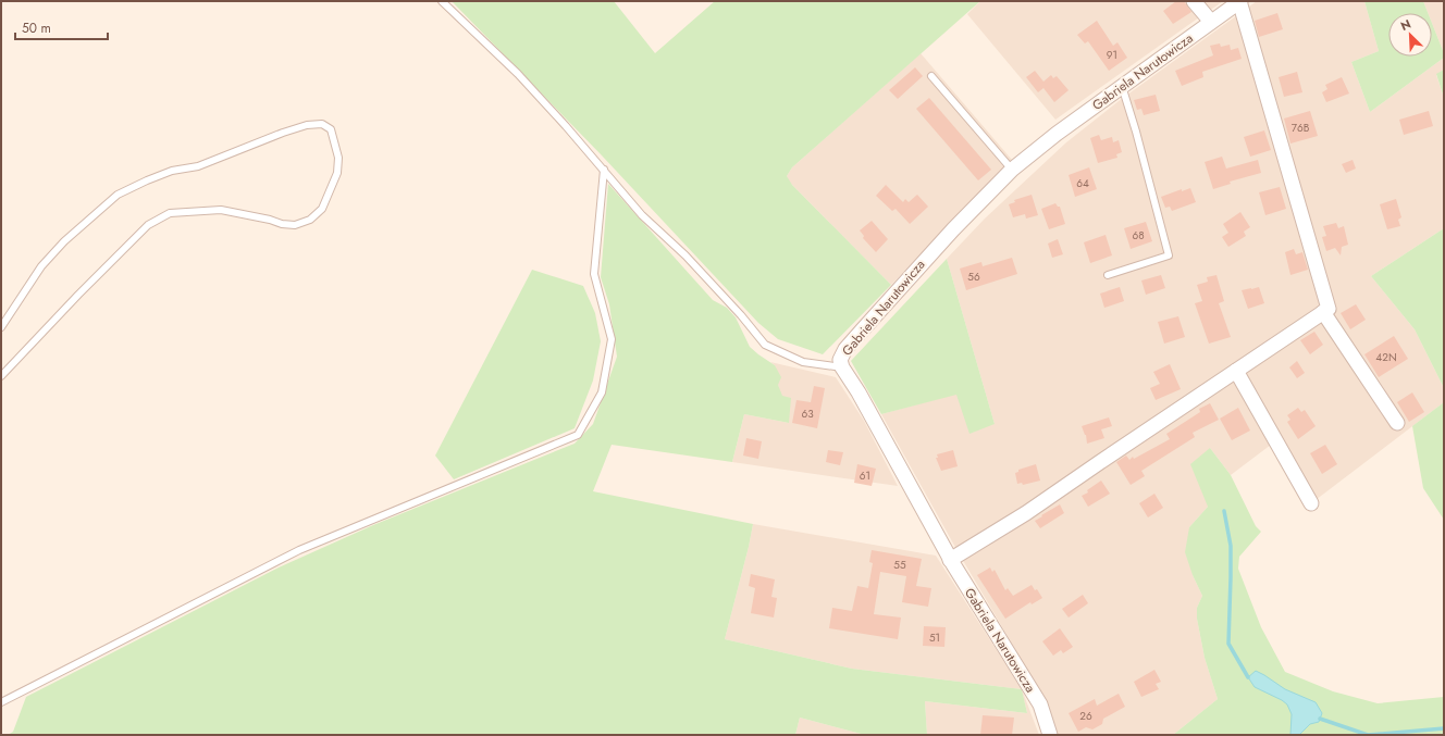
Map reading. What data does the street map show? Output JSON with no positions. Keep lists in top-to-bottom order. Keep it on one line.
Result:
{"streets":{"street":["Gabriela Narutowicza"]},"house_numbers":["91","76B","64","68","56","42N","63","61","55","51","26"],"scale_bar":"50 m","north":"top left"}
